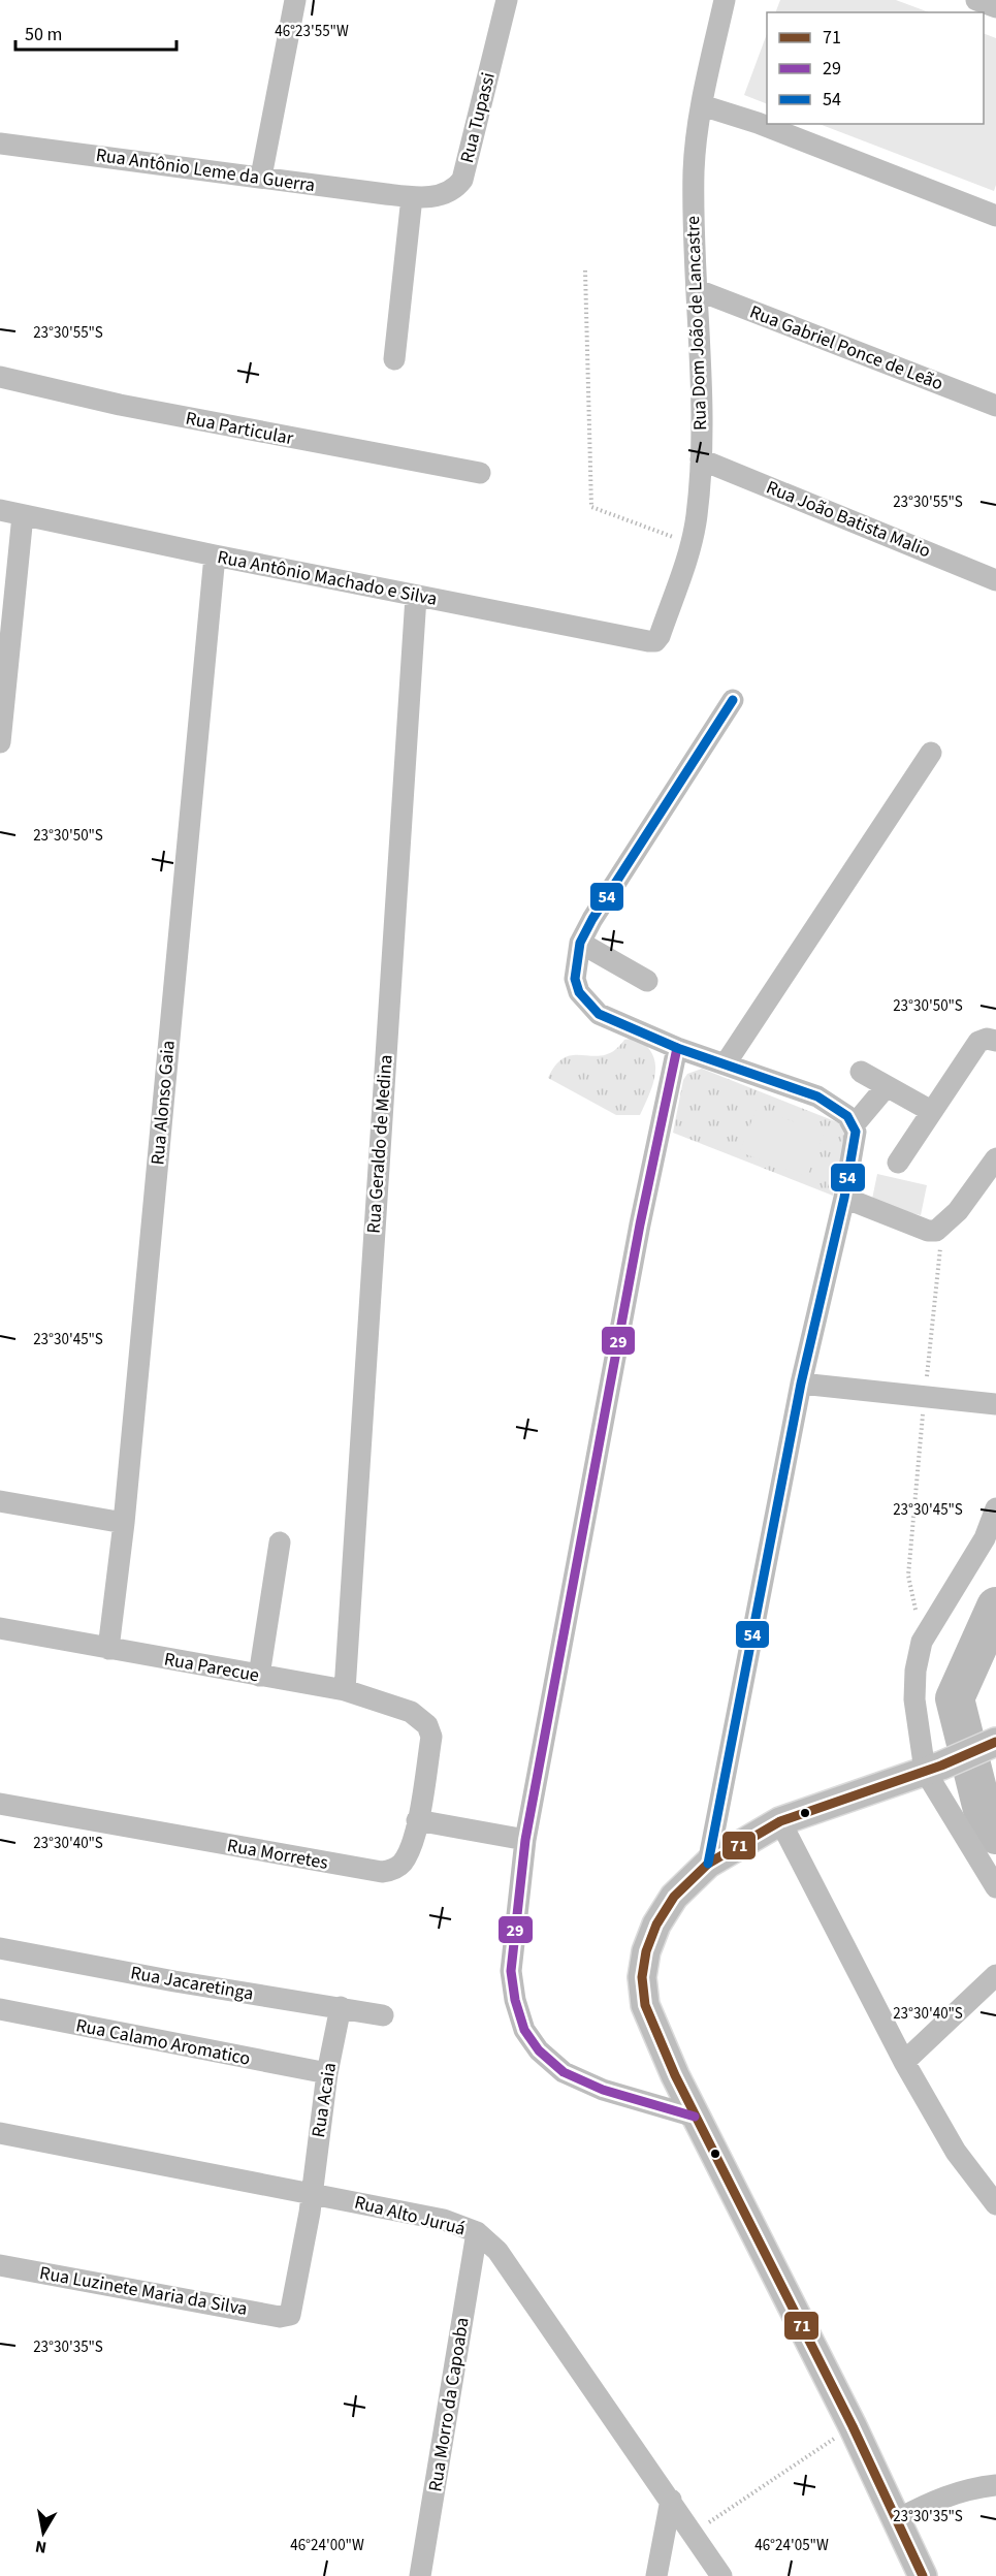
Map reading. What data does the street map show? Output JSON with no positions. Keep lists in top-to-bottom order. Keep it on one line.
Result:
{"streets":{"street":["Rua Tupassi","Rua Antônio Leme da Guerra","Rua Dom João de Lancastre","Rua Gabriel Ponce de Leão","Rua Particular","Rua João Batista Malio","Rua Antônio Machado e Silva","Rua Alonso Gaia","Rua Geraldo de Medina","Rua Parecue","Rua Morretes","Rua Jacaretinga","Rua Calamo Aromatico","Rua Acaia","Rua Alto Juruá","Rua Luzinete Maria da Silva","Rua Morro da Capoaba"]},"crossings":[["Rua Tupassi","Rua Antônio Leme da Guerra"],["Rua Dom João de Lancastre","Rua Gabriel Ponce de Leão"],["Rua Dom João de Lancastre","Rua João Batista Malio"],["Rua Dom João de Lancastre","Rua Antônio Machado e Silva"],["Rua Antônio Machado e Silva","Rua Alonso Gaia"],["Rua Antônio Machado e Silva","Rua Geraldo de Medina"],["Rua Alonso Gaia","Rua Parecue"],["Rua Geraldo de Medina","Rua Parecue"],["Rua Parecue","Rua Morretes"],["Rua Jacaretinga","Rua Acaia"],["Rua Calamo Aromatico","Rua Acaia"],["Rua Acaia","Rua Alto Juruá"],["Rua Acaia","Rua Luzinete Maria da Silva"],["Rua Alto Juruá","Rua Morro da Capoaba"]],"lines":["transit line 54","transit line 29","transit line 71"],"legend":["71","29","54"],"scale_bar":"50 m","north":"bottom","coordinates":["46°23'55\"W","23°30'55\"S","23°30'50\"S","23°30'45\"S","23°30'40\"S","23°30'35\"S","46°24'00\"W","46°24'05\"W"]}
